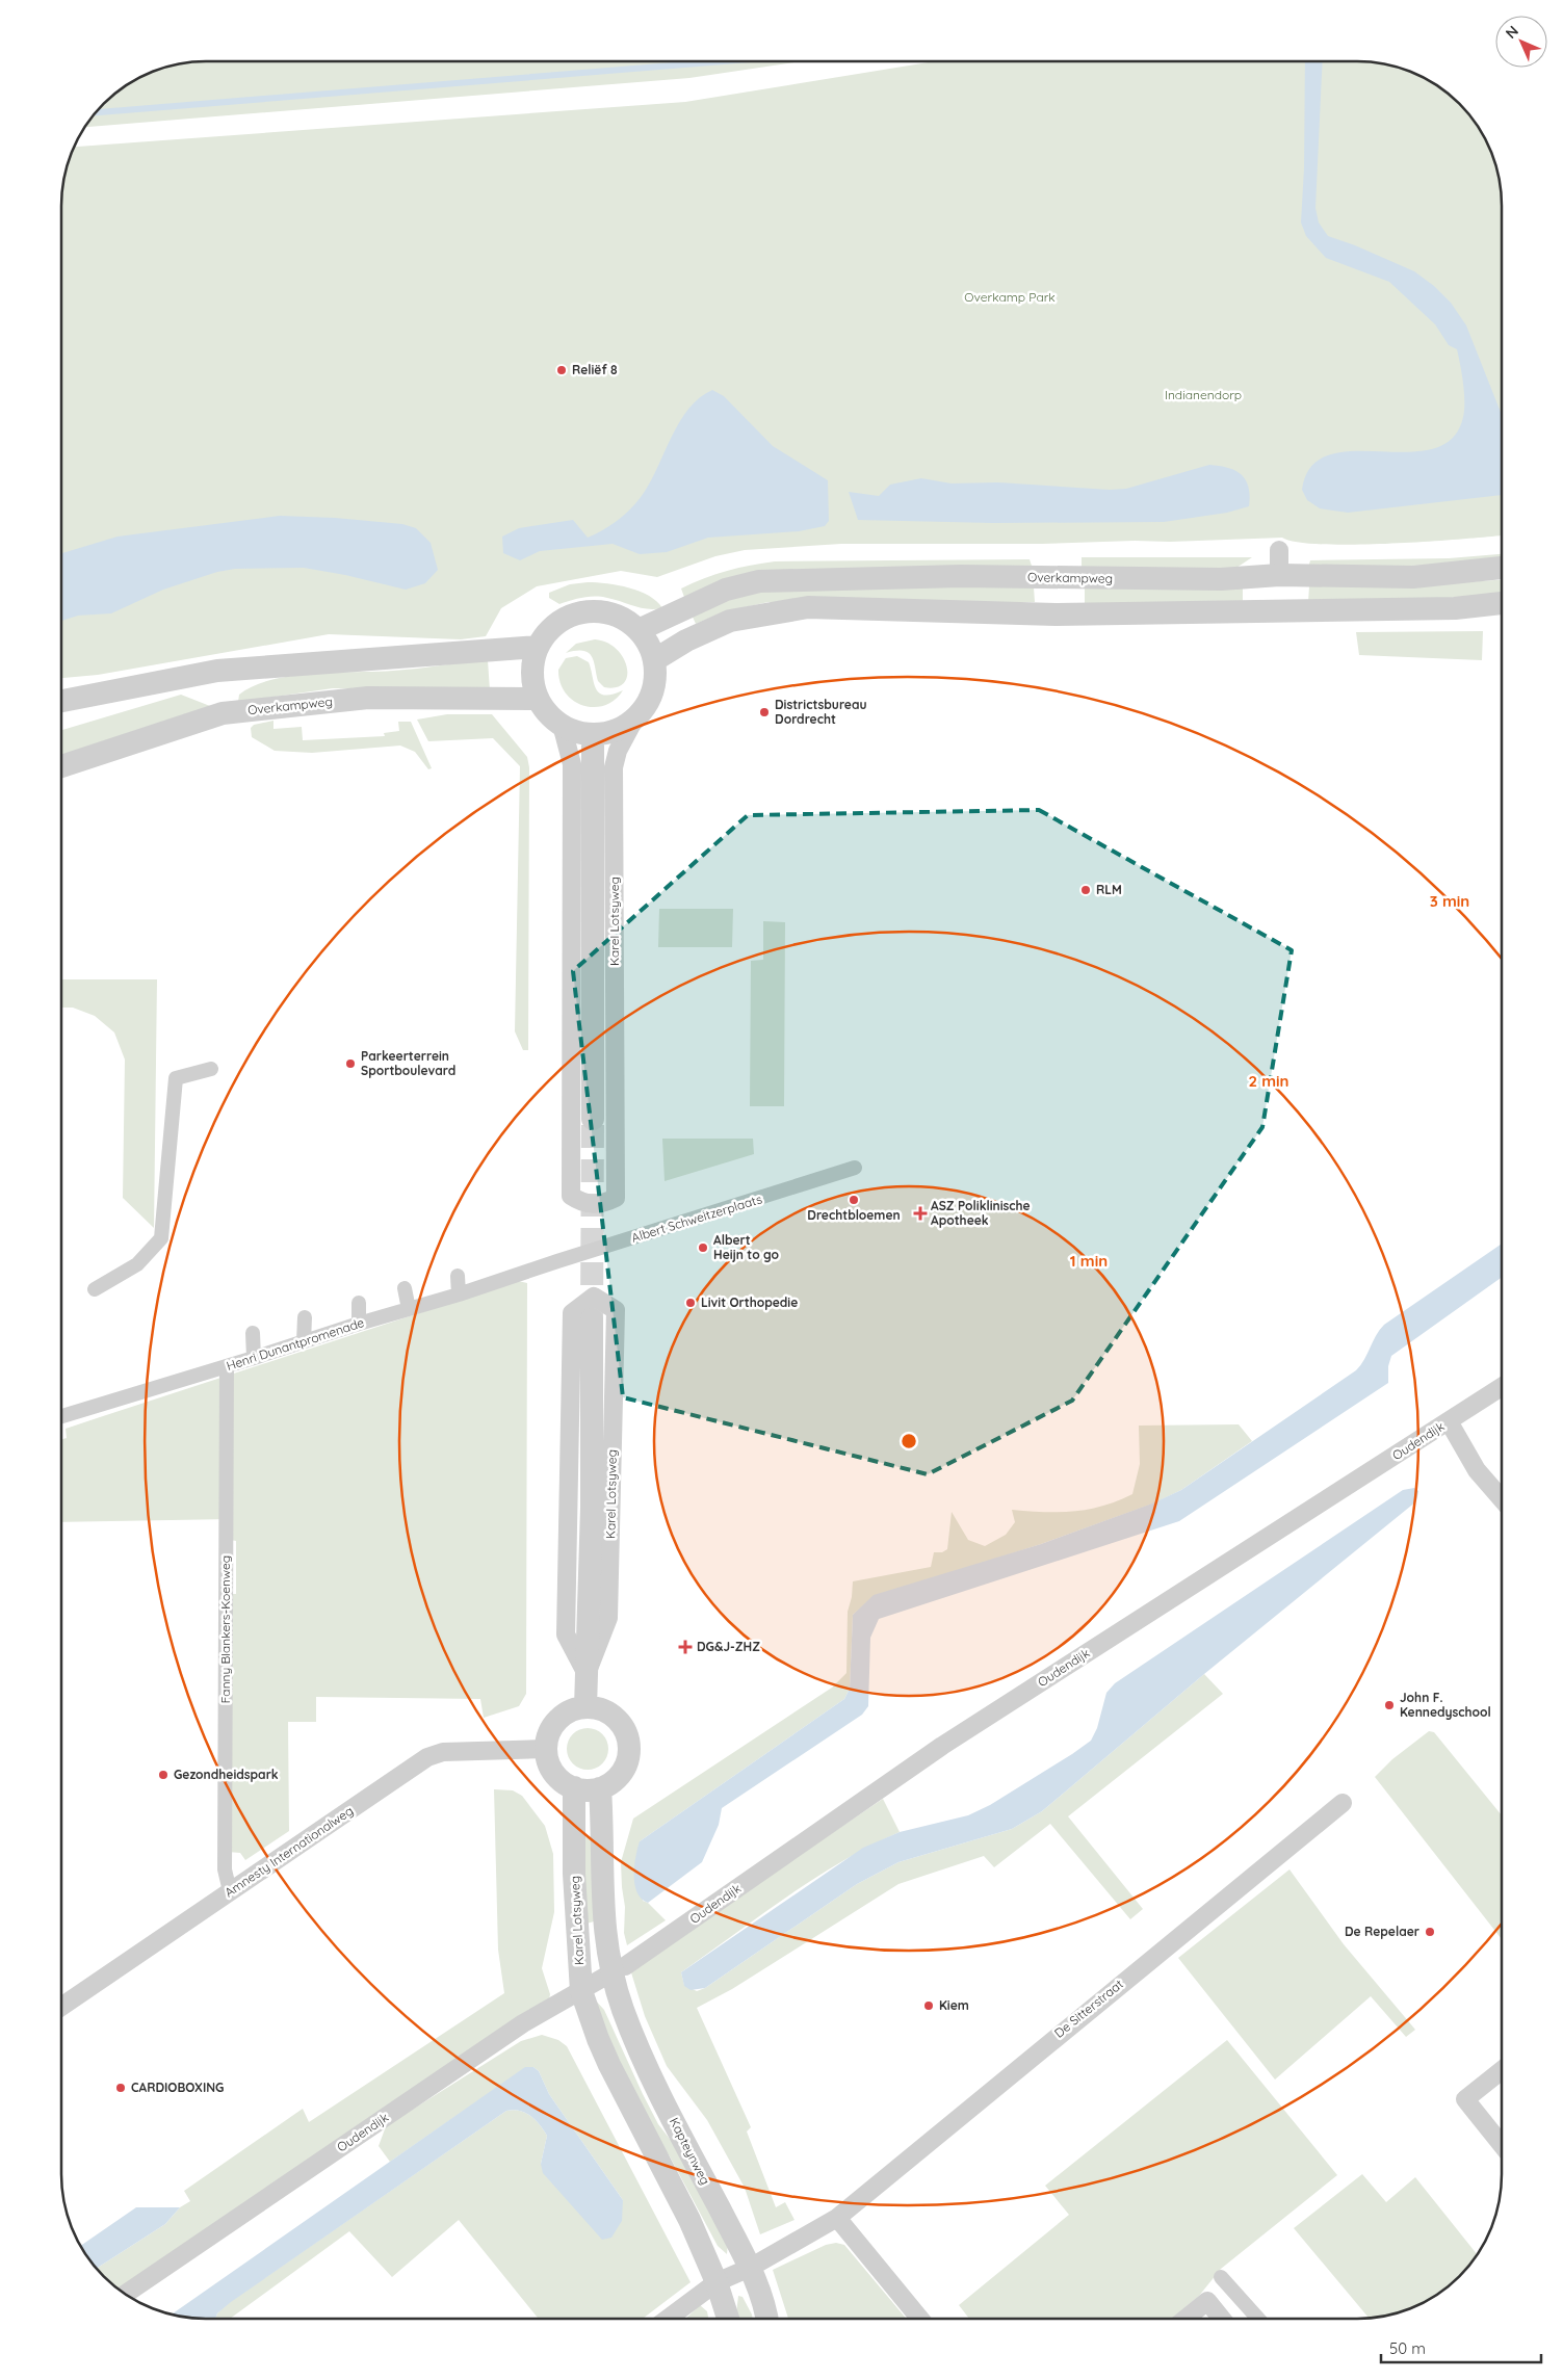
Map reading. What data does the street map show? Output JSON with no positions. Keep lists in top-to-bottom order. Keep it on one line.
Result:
{"streets":{"street":["Overkampweg","Karel Lotsyweg","Albert Schweitzerplaats","Henri Dunantpromenade","Oudendijk","Fanny Blankers-Koenweg","Amnesty Internationalweg","De Sitterstraat","Kapteynweg"]},"crossings":[["Overkampweg","Karel Lotsyweg"],["Karel Lotsyweg","Oudendijk"],["Karel Lotsyweg","Amnesty Internationalweg"],["Karel Lotsyweg","Kapteynweg"],["Albert Schweitzerplaats","Henri Dunantpromenade"],["Henri Dunantpromenade","Fanny Blankers-Koenweg"],["Oudendijk","Kapteynweg"],["Fanny Blankers-Koenweg","Amnesty Internationalweg"],["De Sitterstraat","Kapteynweg"]],"parks":["Overkamp Park","Indianendorp"],"places":{"other":["Reliëf 8","Districtsbureau Dordrecht","RLM","Parkeerterrein Sportboulevard","Drechtbloemen","Albert Heijn to go","Livit Orthopedie","John F. Kennedyschool","Gezondheidspark","De Repelaer","Kiem","CARDIOBOXING"],"health":["ASZ Poliklinische Apotheek","DG&J-ZHZ"]},"scale_bar":"50 m","north":"top left","rings":["3 min","2 min","1 min"]}
